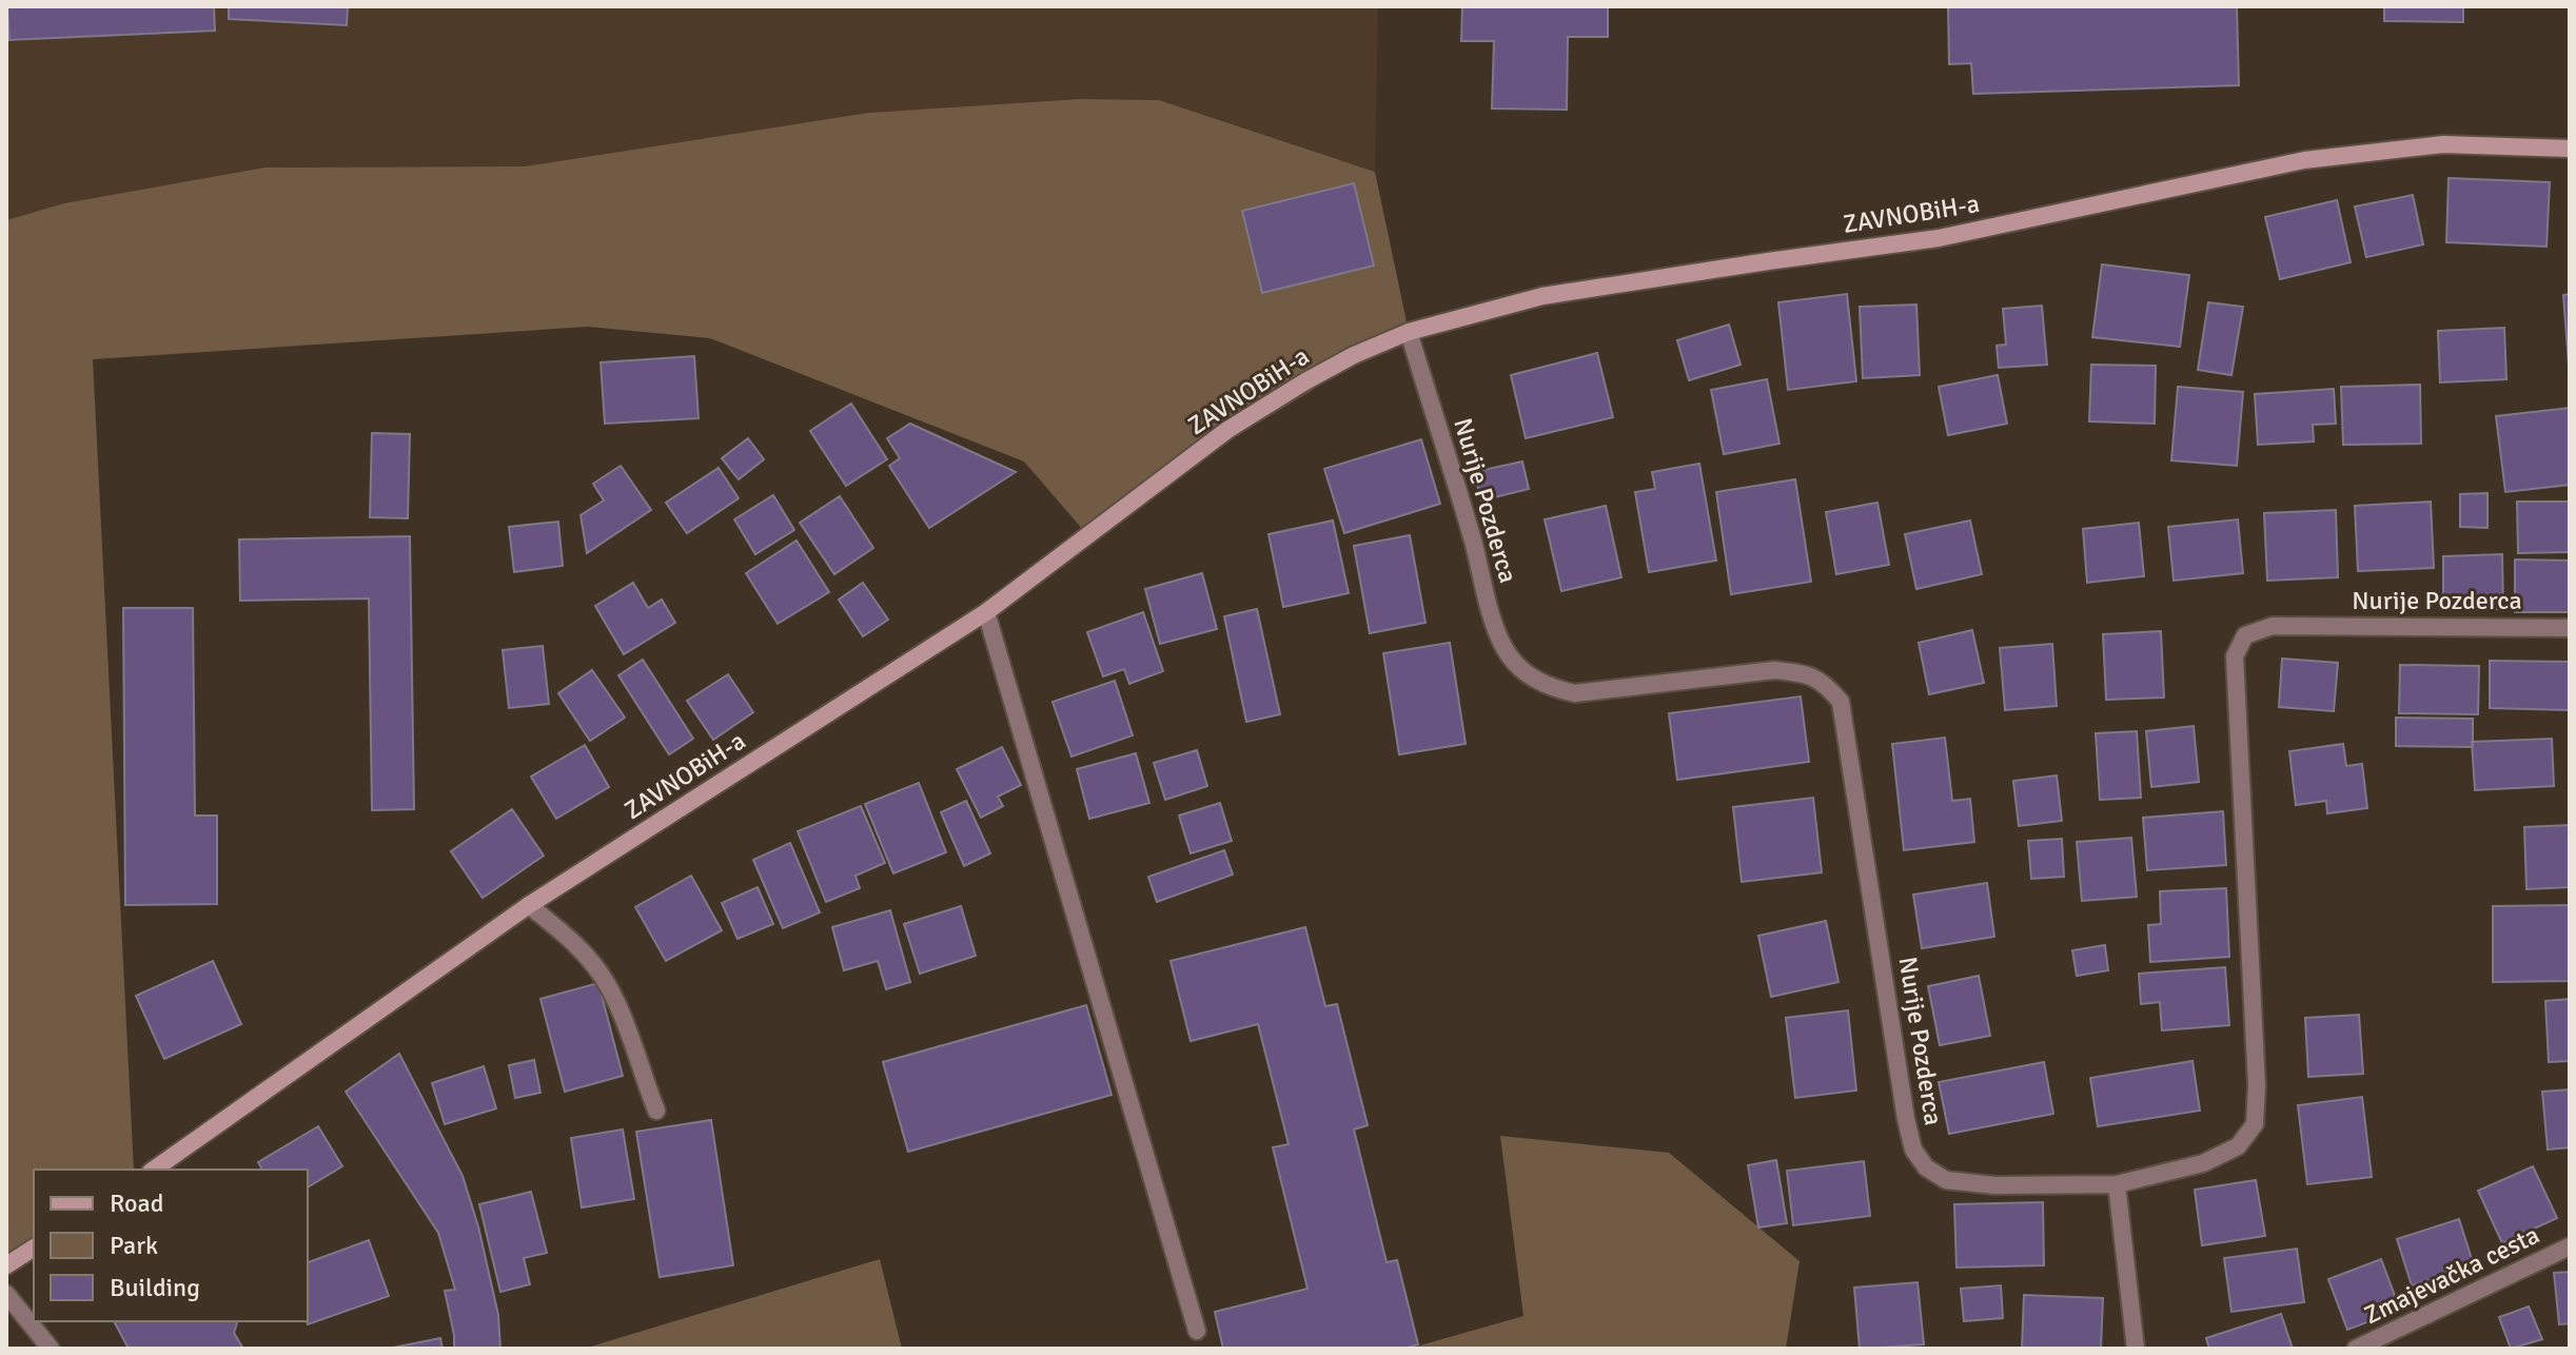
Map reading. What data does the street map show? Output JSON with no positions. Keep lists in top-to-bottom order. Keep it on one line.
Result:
{"streets":{"main road":["ZAVNOBiH-a"],"street":["Nurije Pozderca","Zmajevačka cesta"]},"crossings":[["ZAVNOBiH-a","Nurije Pozderca"]],"legend":["Road","Park","Building"]}
